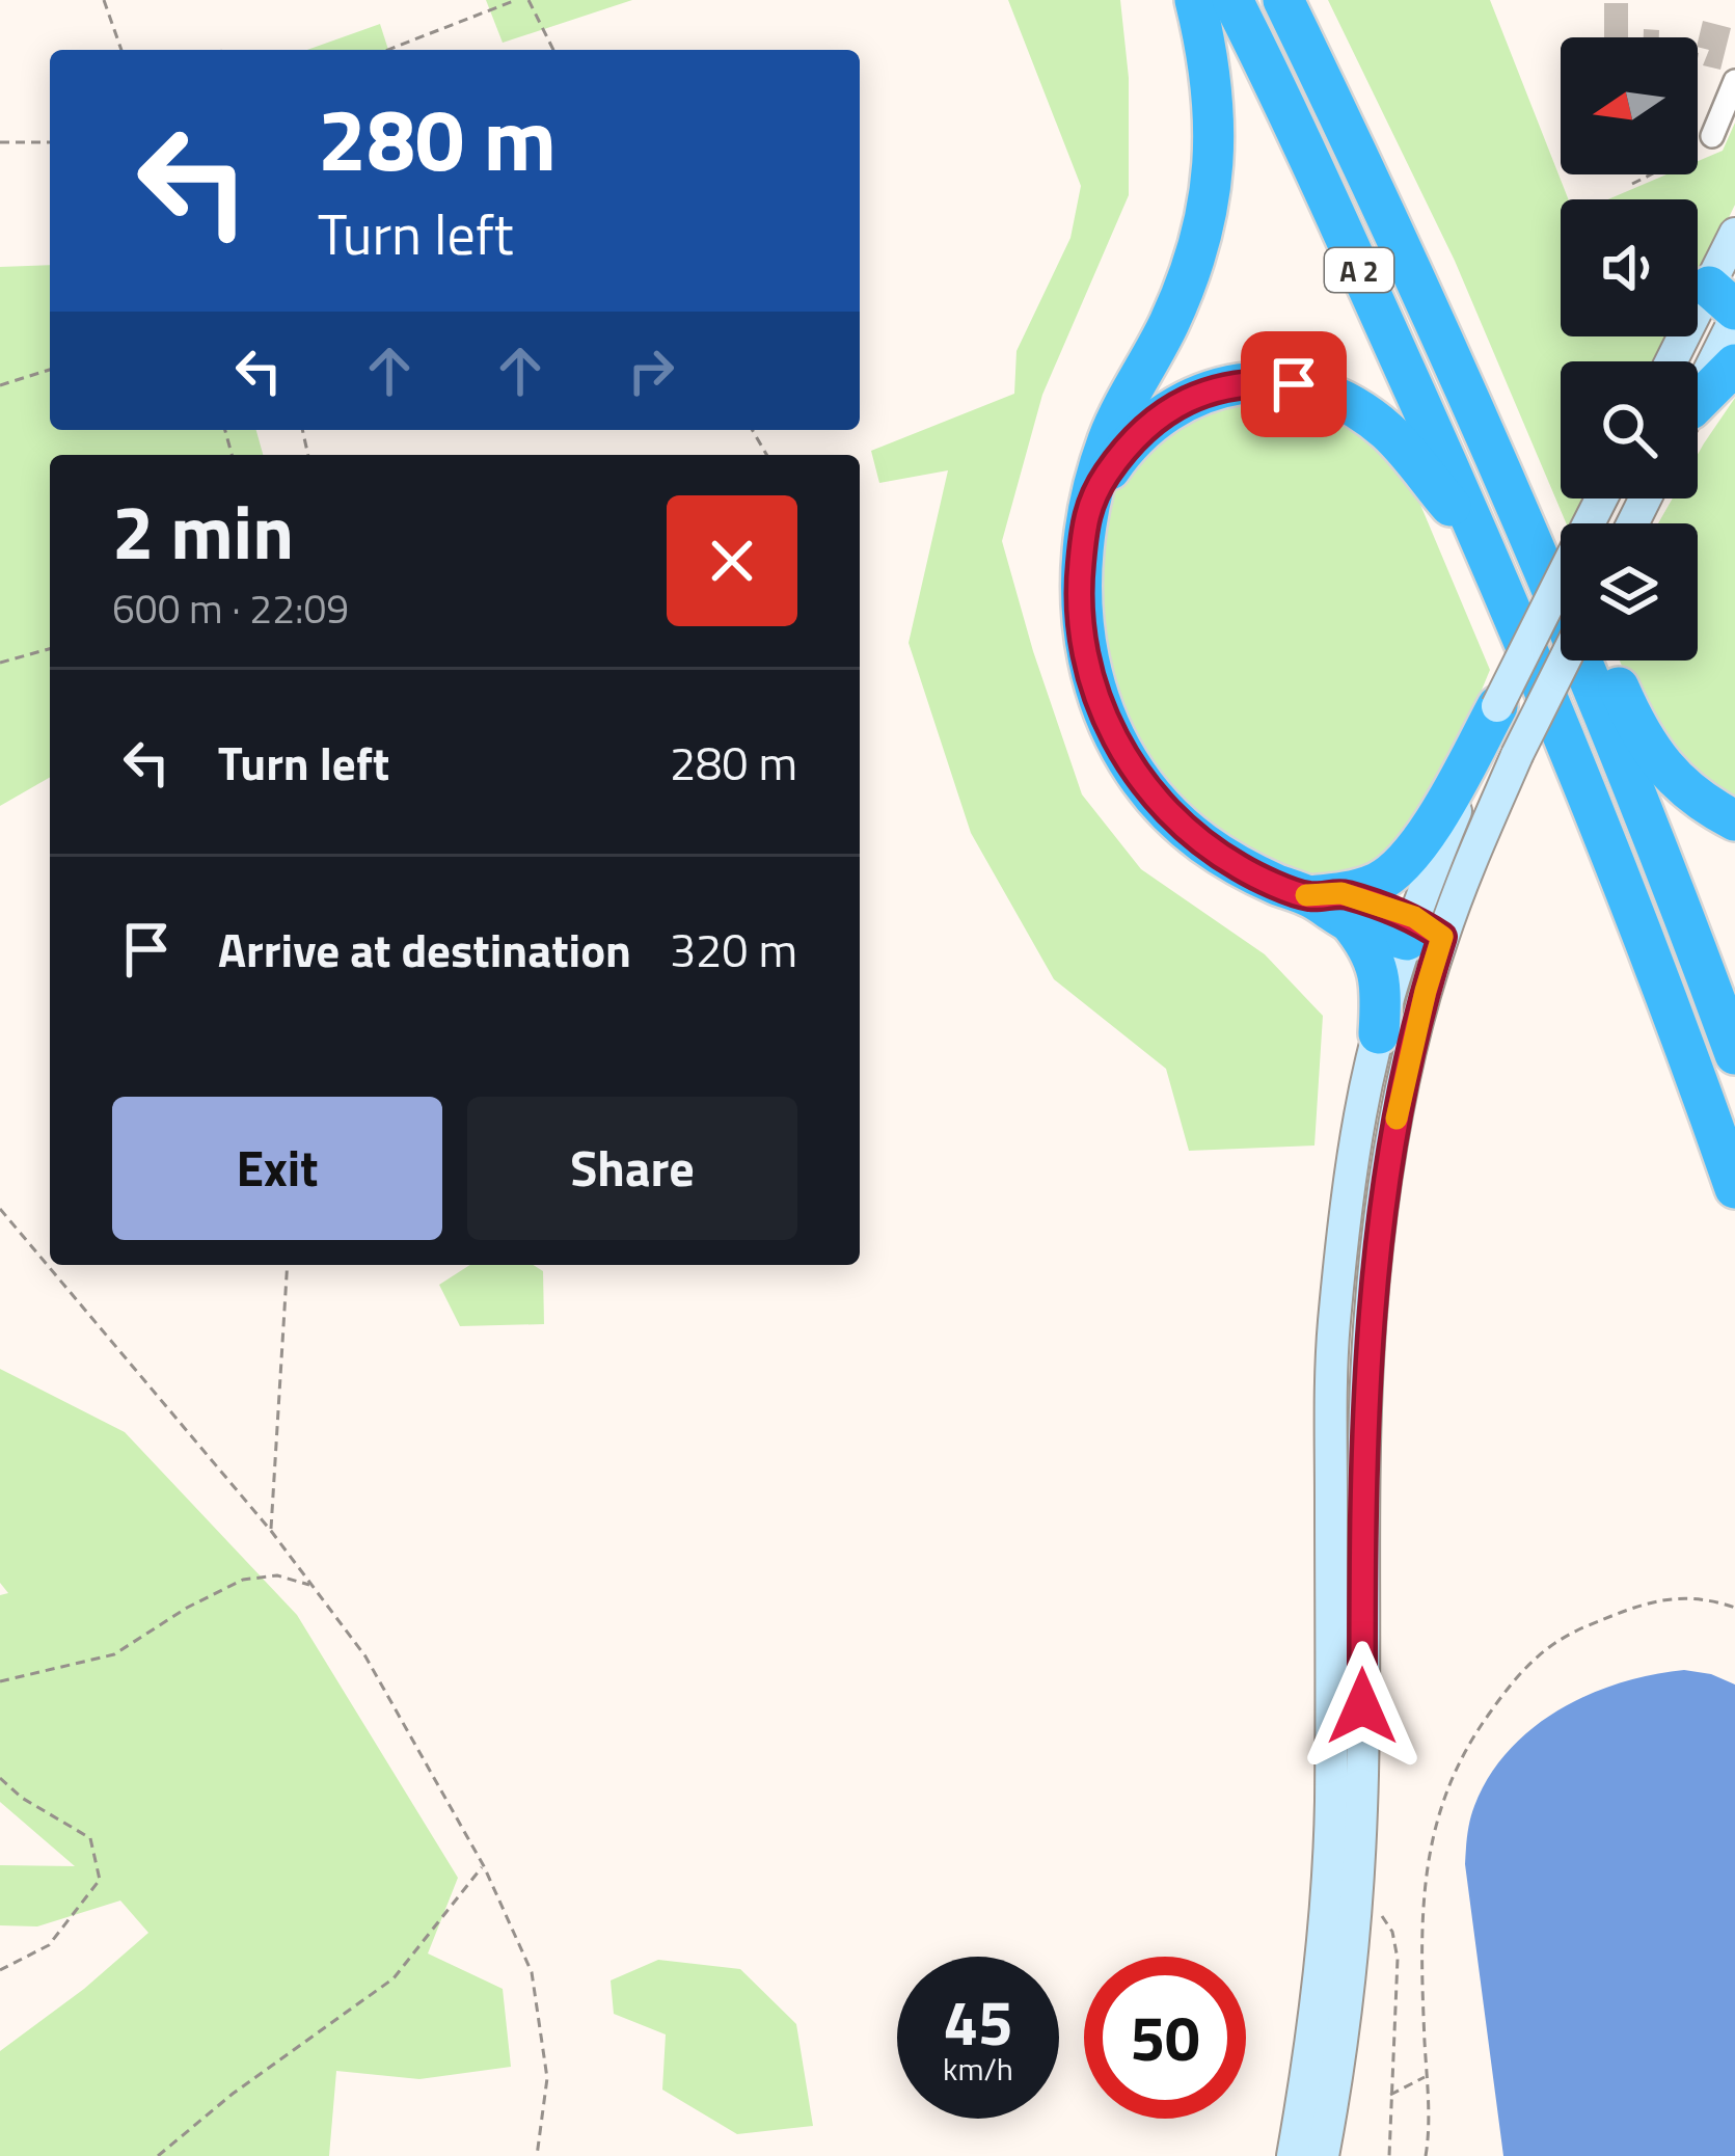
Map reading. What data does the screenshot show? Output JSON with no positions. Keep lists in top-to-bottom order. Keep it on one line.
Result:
{"streets":{"highway":["A 2"]},"north":"left","page":{"turn":["280 m","Turn left"],"heading":["2 min","600 m · 22:09"],"list":[{"name":"Turn left","value":"280 m"},{"name":"Arrive at destination","value":"320 m"}],"buttons":["Exit","Share"],"speed":"45 km/h","limit":"50"}}
